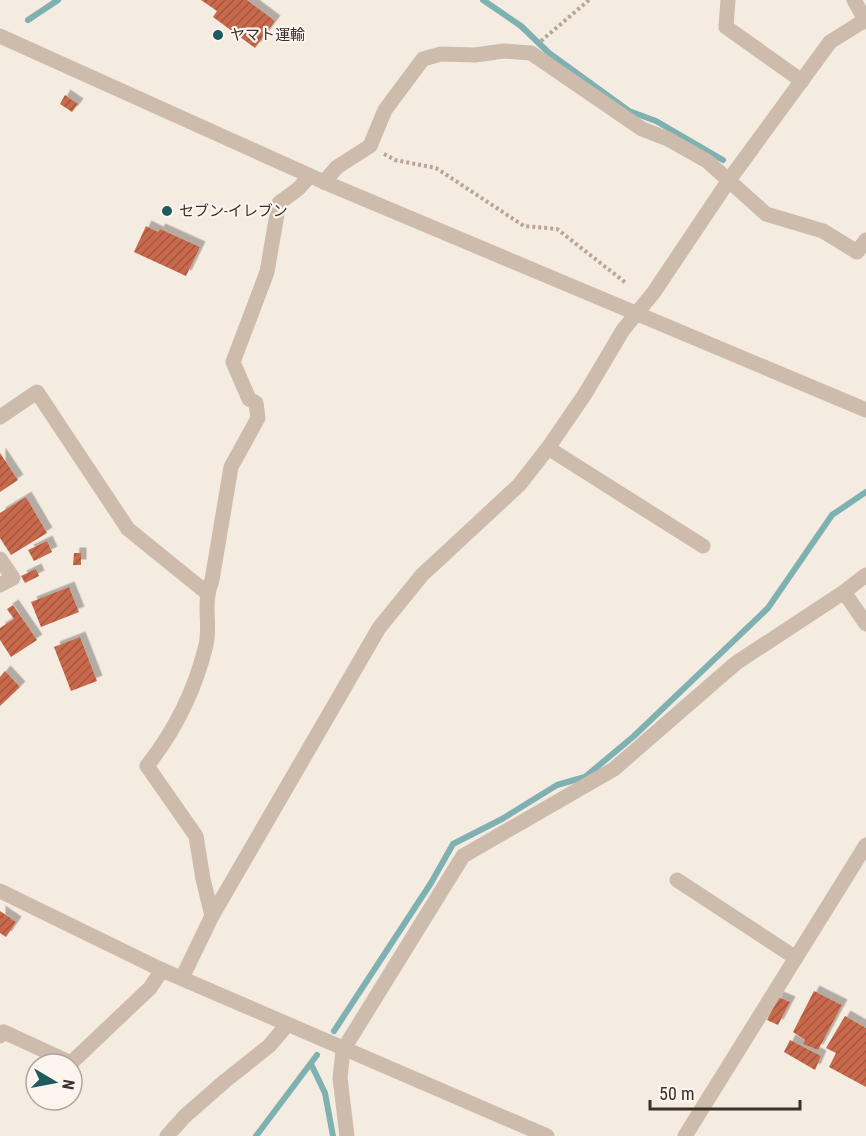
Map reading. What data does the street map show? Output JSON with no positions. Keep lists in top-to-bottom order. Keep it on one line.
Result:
{"places":["ヤマト運輸","セブン-イレブン"],"scale_bar":"50 m","north":"right"}
